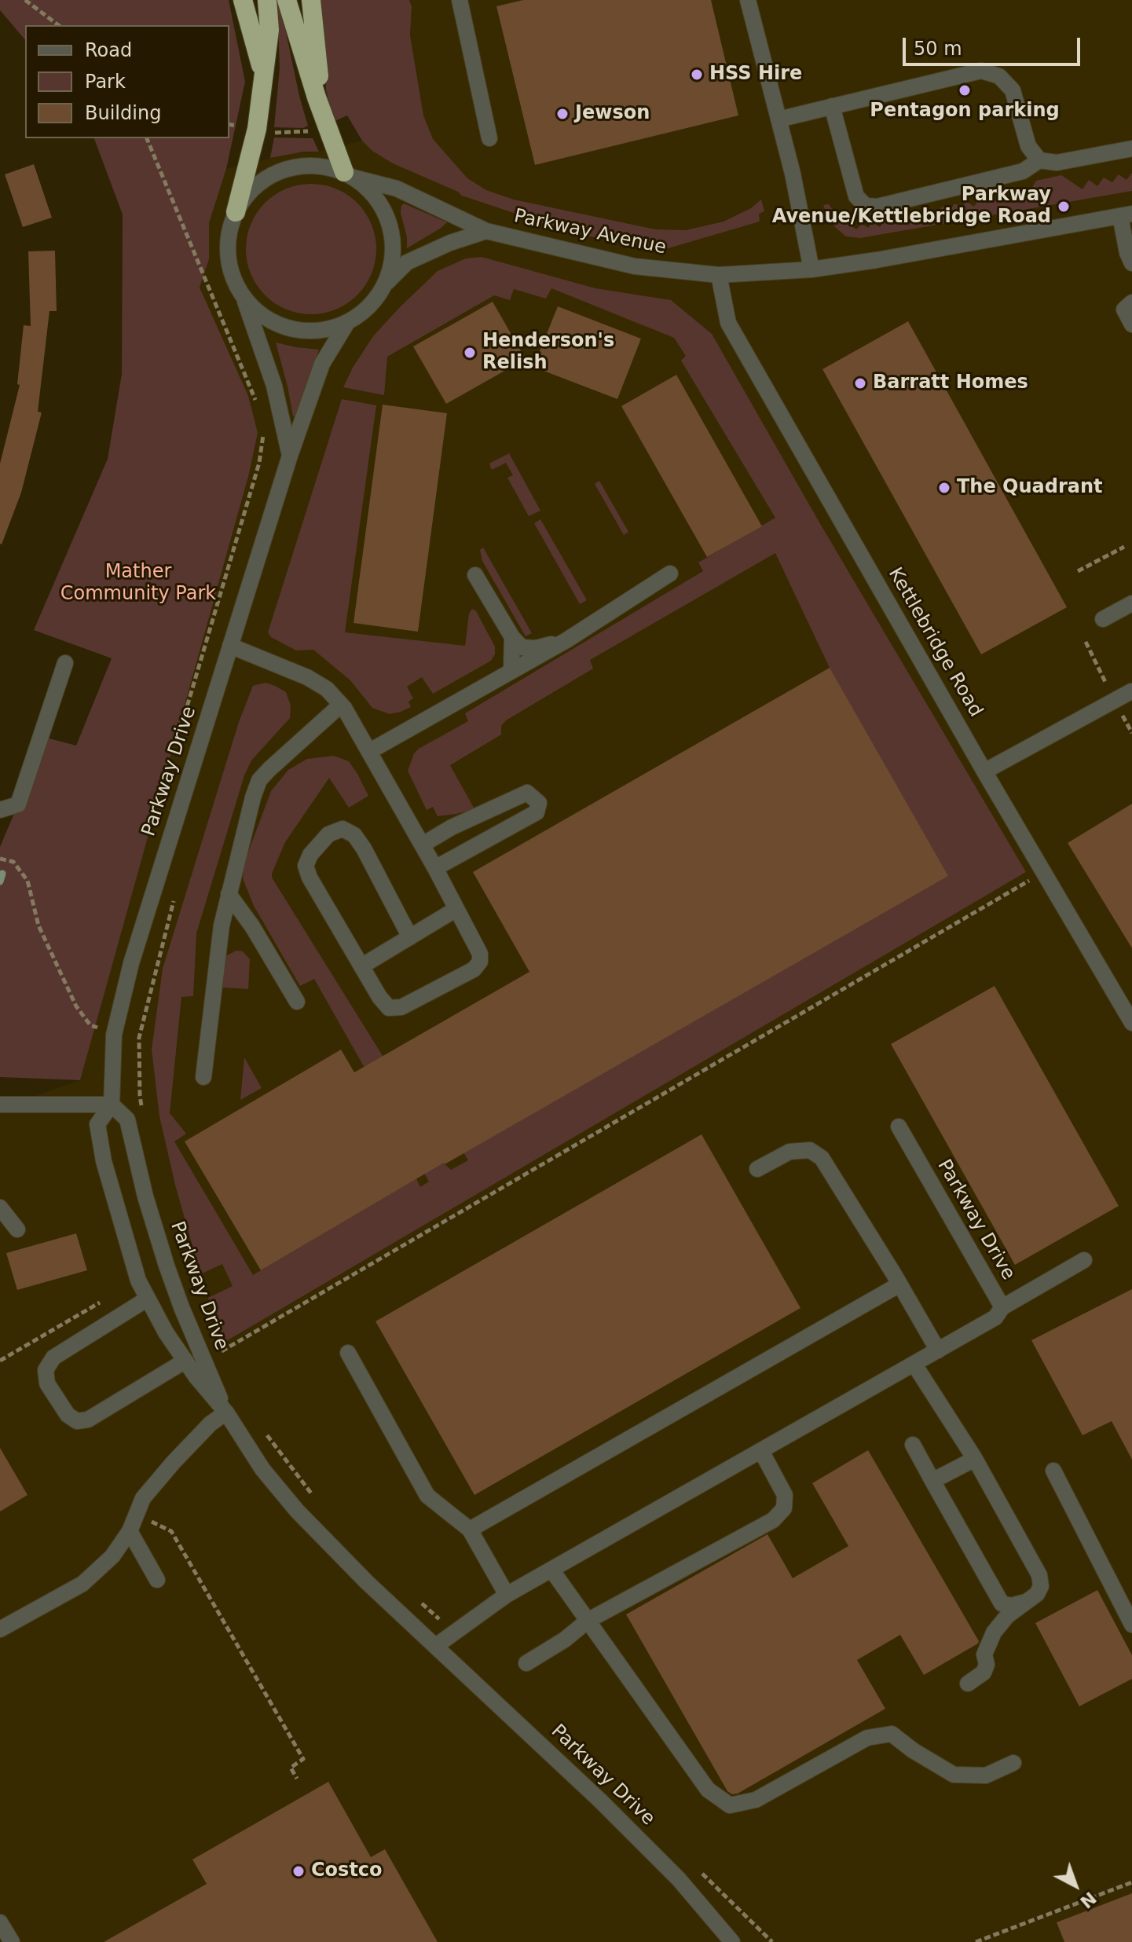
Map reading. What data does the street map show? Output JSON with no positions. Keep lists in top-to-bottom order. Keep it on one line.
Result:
{"streets":{"street":["Parkway Avenue","Kettlebridge Road","Parkway Drive"]},"crossings":[["Parkway Avenue","Kettlebridge Road"],["Parkway Avenue","Parkway Drive"]],"parks":["Mather Community Park"],"places":["HSS Hire","Pentagon parking","Jewson","Parkway Avenue/Kettlebridge Road","Henderson's Relish","Barratt Homes","The Quadrant","Costco"],"legend":["Road","Park","Building"],"scale_bar":"50 m","north":"bottom right"}
